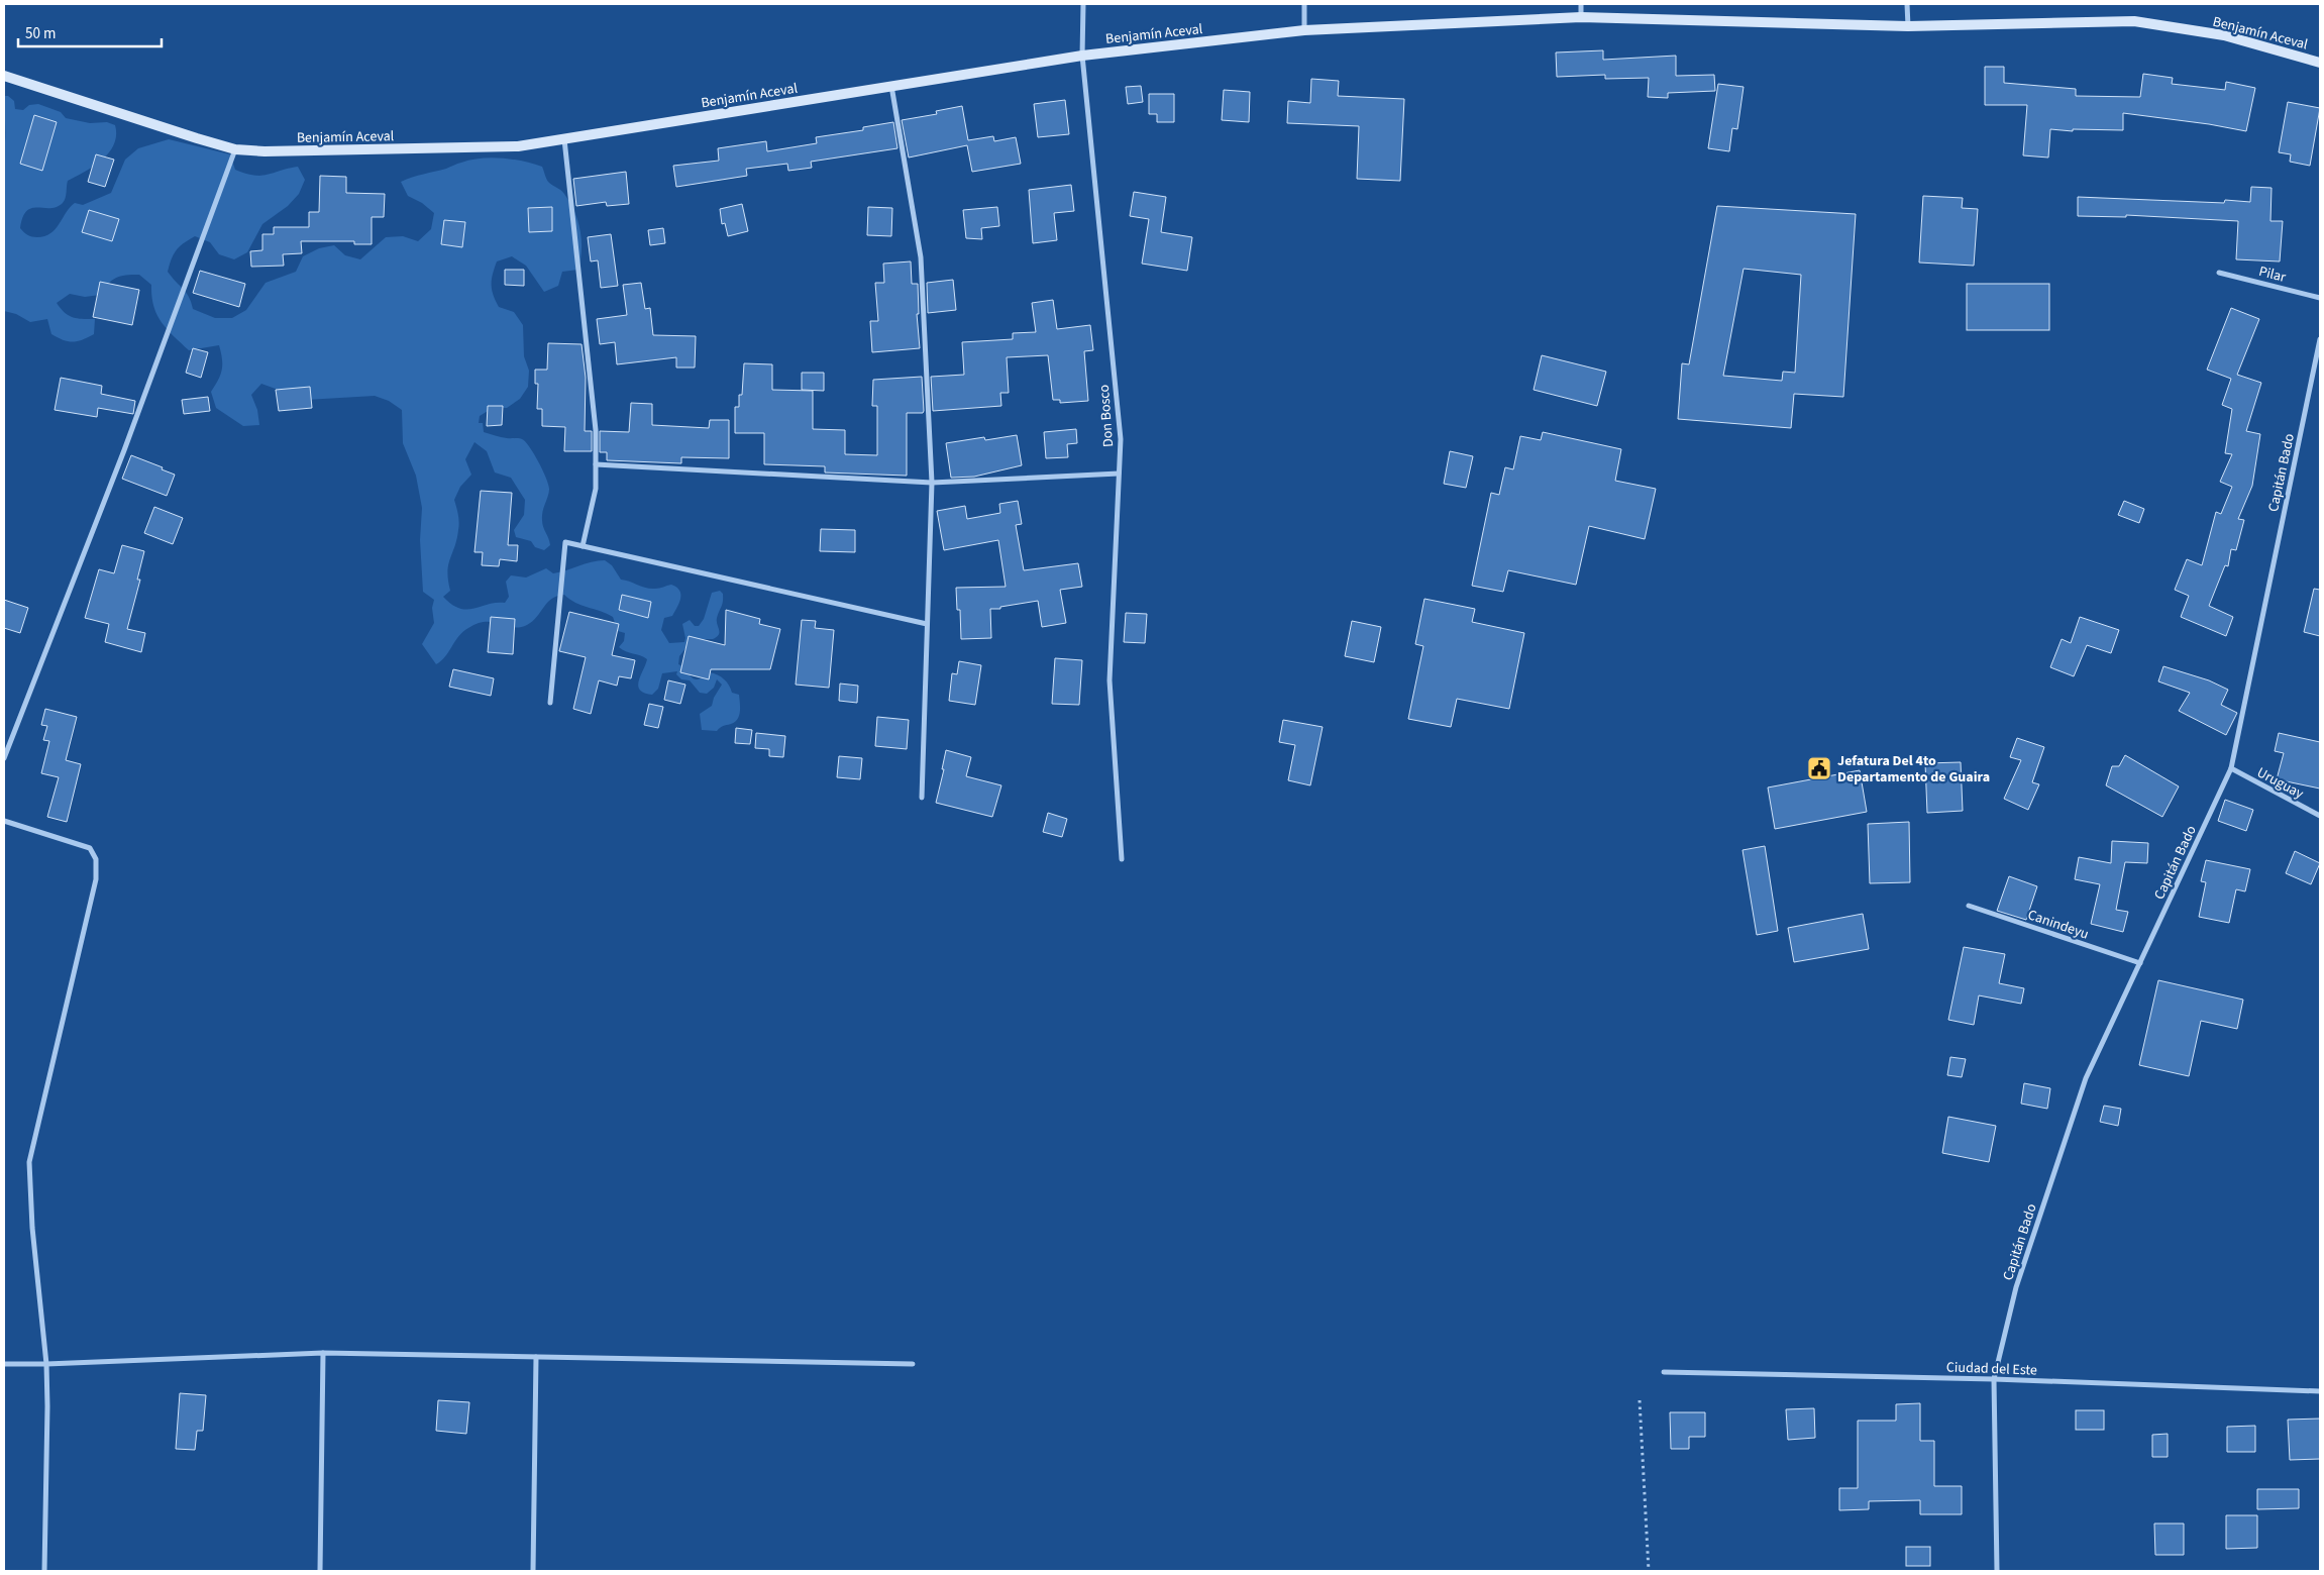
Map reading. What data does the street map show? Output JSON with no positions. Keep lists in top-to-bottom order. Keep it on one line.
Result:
{"streets":{"street":["Benjamín Aceval","Pilar","Don Bosco","Capitán Bado","Uruguay","Canindeyu","Ciudad del Este"]},"crossings":[["Benjamín Aceval","Don Bosco"],["Capitán Bado","Uruguay"],["Capitán Bado","Canindeyu"],["Capitán Bado","Ciudad del Este"]],"places":{"public building":["Jefatura Del 4to Departamento de Guaira"]},"scale_bar":"50 m"}
